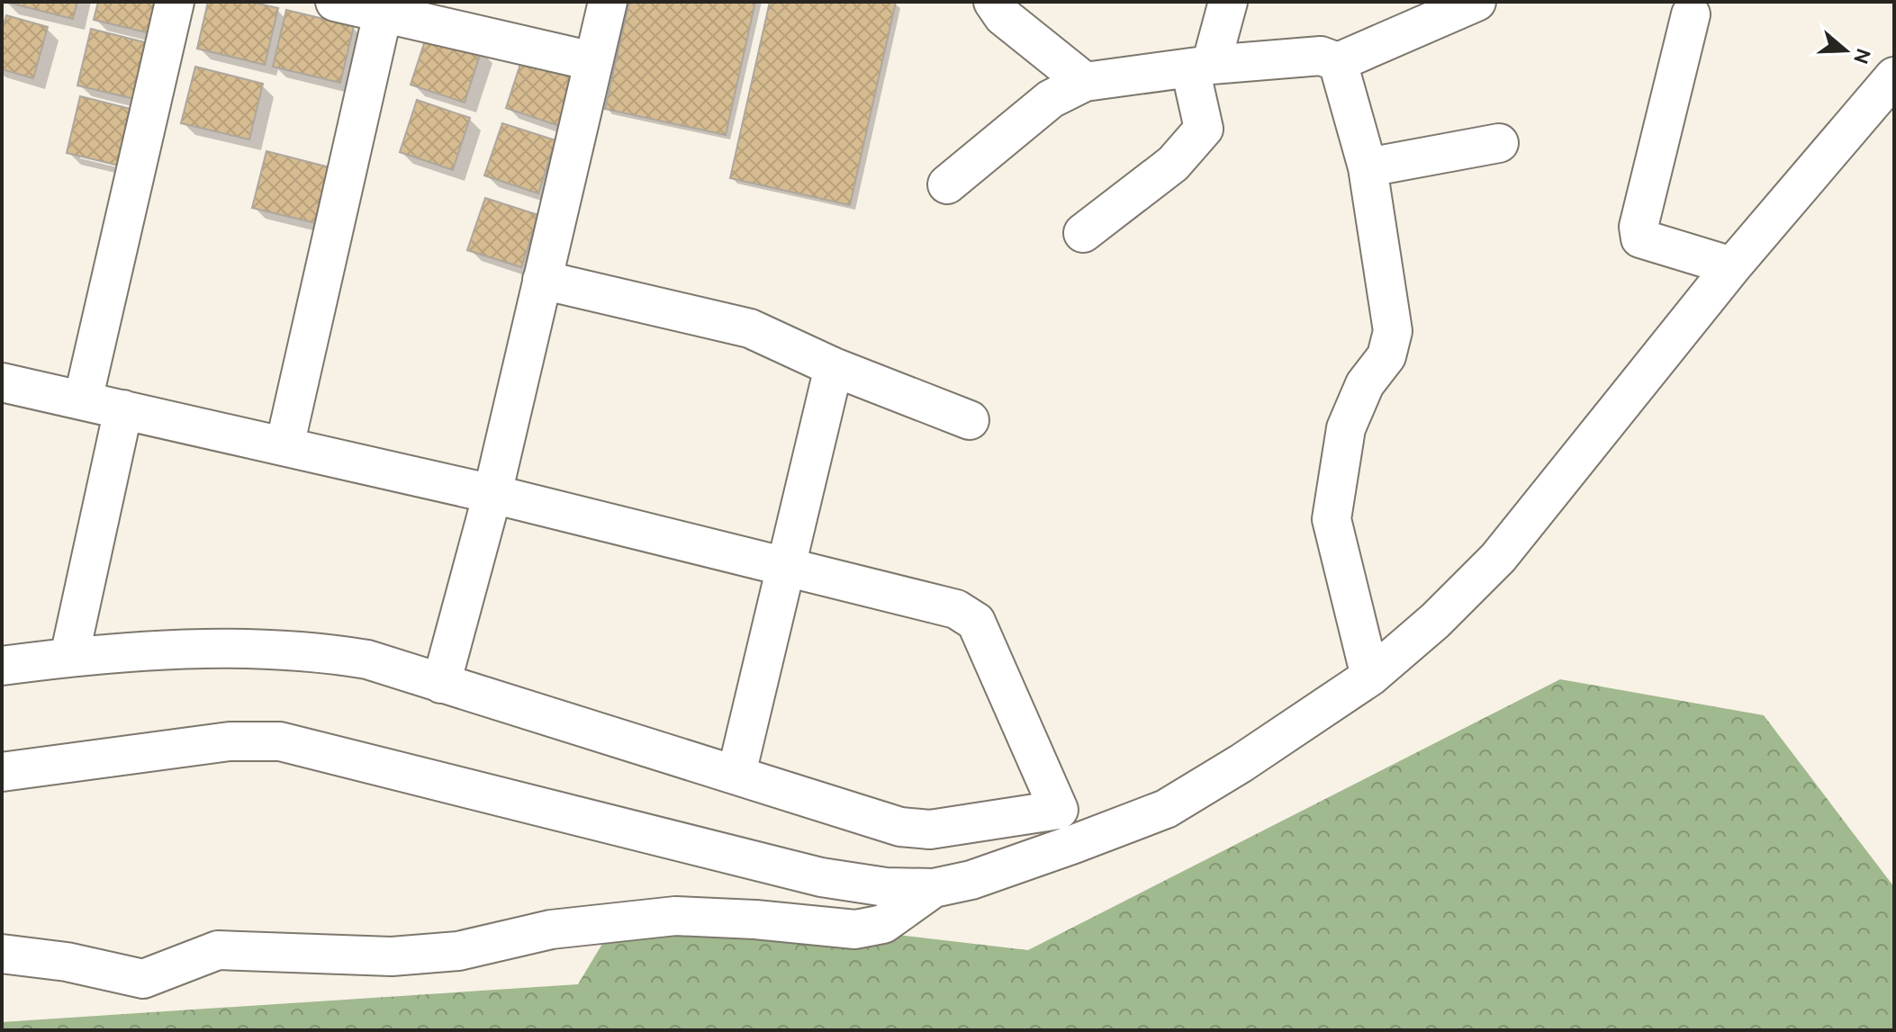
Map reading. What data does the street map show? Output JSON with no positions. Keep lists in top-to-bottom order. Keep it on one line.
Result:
{"north":"right"}
